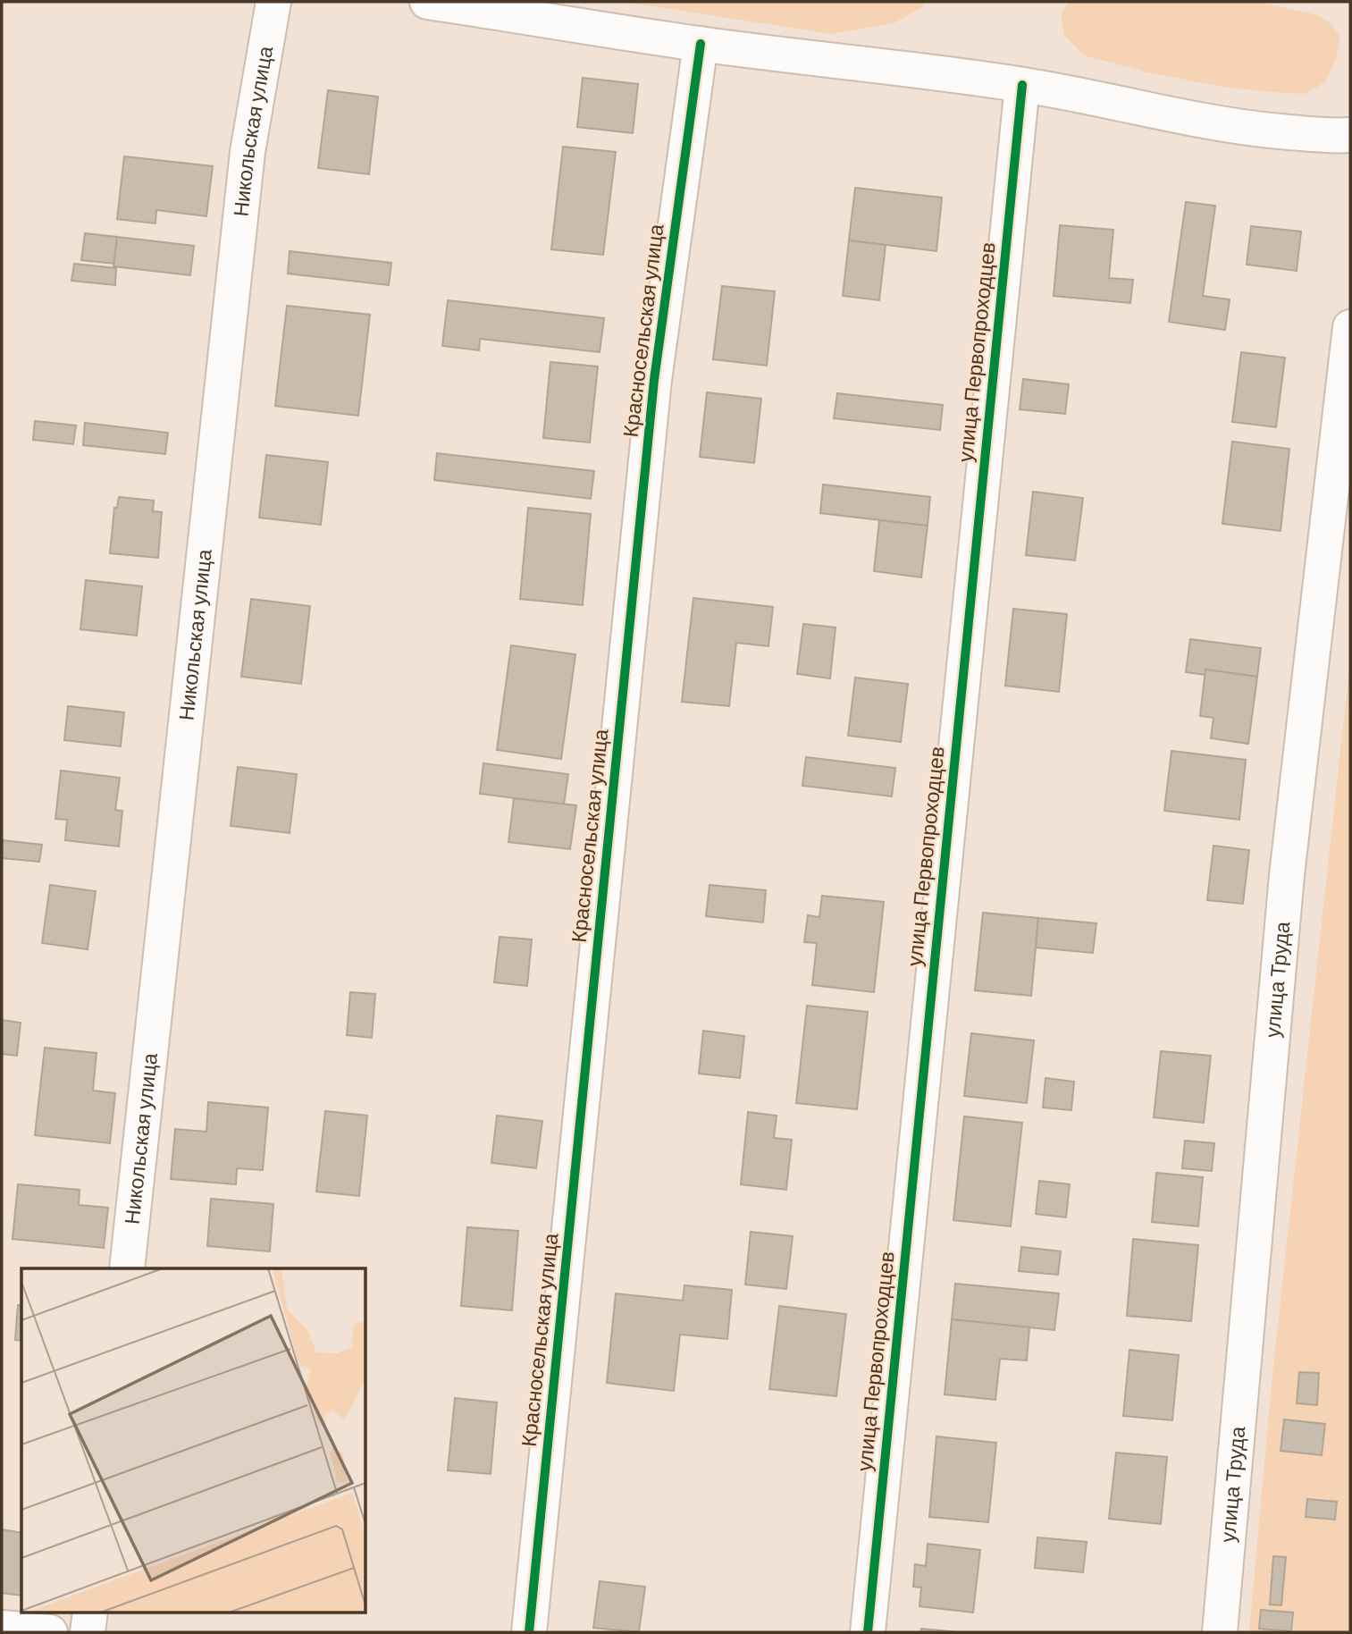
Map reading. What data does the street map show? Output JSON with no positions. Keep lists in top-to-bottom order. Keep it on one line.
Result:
{"streets":{"street":["Никольская улица","Красносельская улица","улица Первопроходцев","улица Труда"]}}
